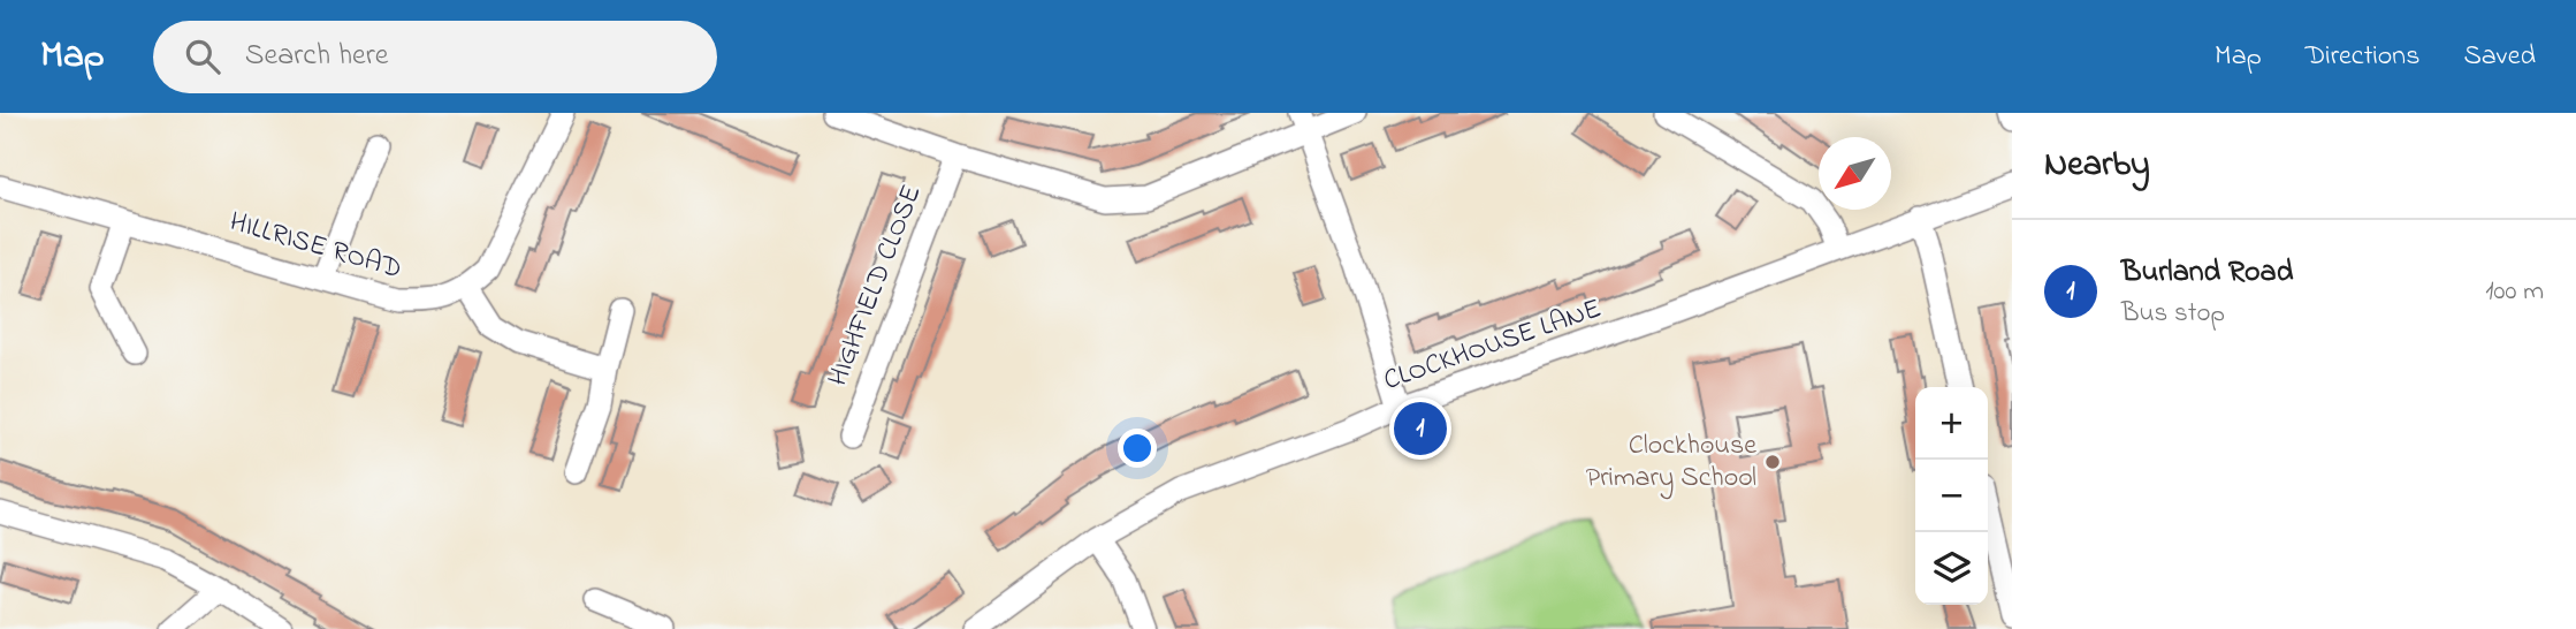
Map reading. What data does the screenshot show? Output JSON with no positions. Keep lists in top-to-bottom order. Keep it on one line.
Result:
{"streets":{"street":["HILLRISE ROAD","HIGHFIELD CLOSE","CLOCKHOUSE LANE"]},"places":["Clockhouse Primary School"],"north":"bottom left","page":{"header":"Map","search":"Search here","nav":["Map","Directions","Saved"],"heading":"Nearby","list":[{"mark":"1","name":"Burland Road","note":"Bus stop","value":"100 m"}],"map_buttons":["+","−"],"pins":"1"}}
